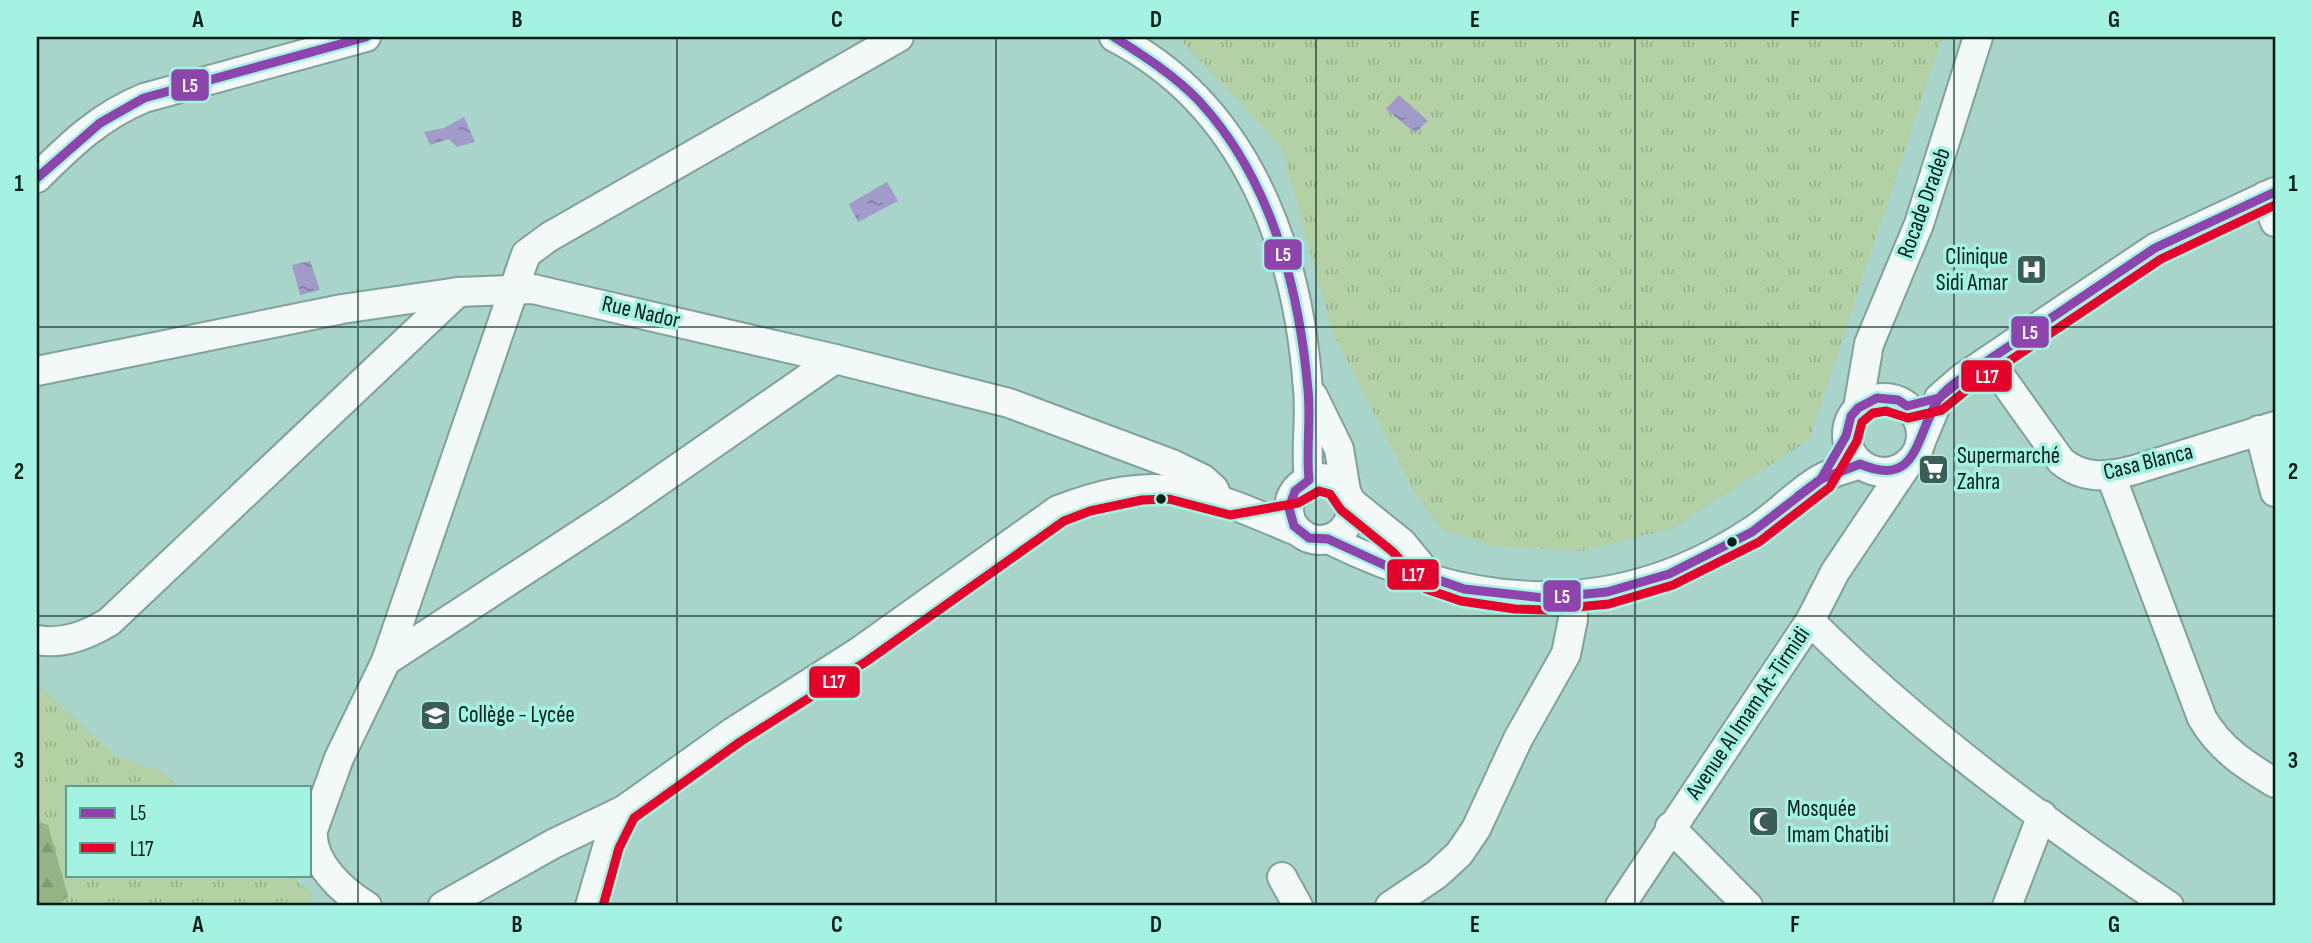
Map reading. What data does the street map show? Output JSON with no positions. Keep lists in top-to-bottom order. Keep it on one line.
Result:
{"streets":{"street":["Rocade Dradeb","Rue Nador","Casa Blanca","Avenue Al Imam At-Tirmidi"]},"crossings":[["Rocade Dradeb","Avenue Al Imam At-Tirmidi"]],"places":{"hospital":["Clinique Sidi Amar"],"supermarket":["Supermarché Zahra"],"school or university":["Collège - Lycée"],"mosque":["Mosquée Imam Chatibi"]},"lines":["transit line L5","transit line L17"],"legend":["L5","L17"],"grid":{"columns":["A","B","C","D","E","F","G"],"rows":["1","2","3"]}}
